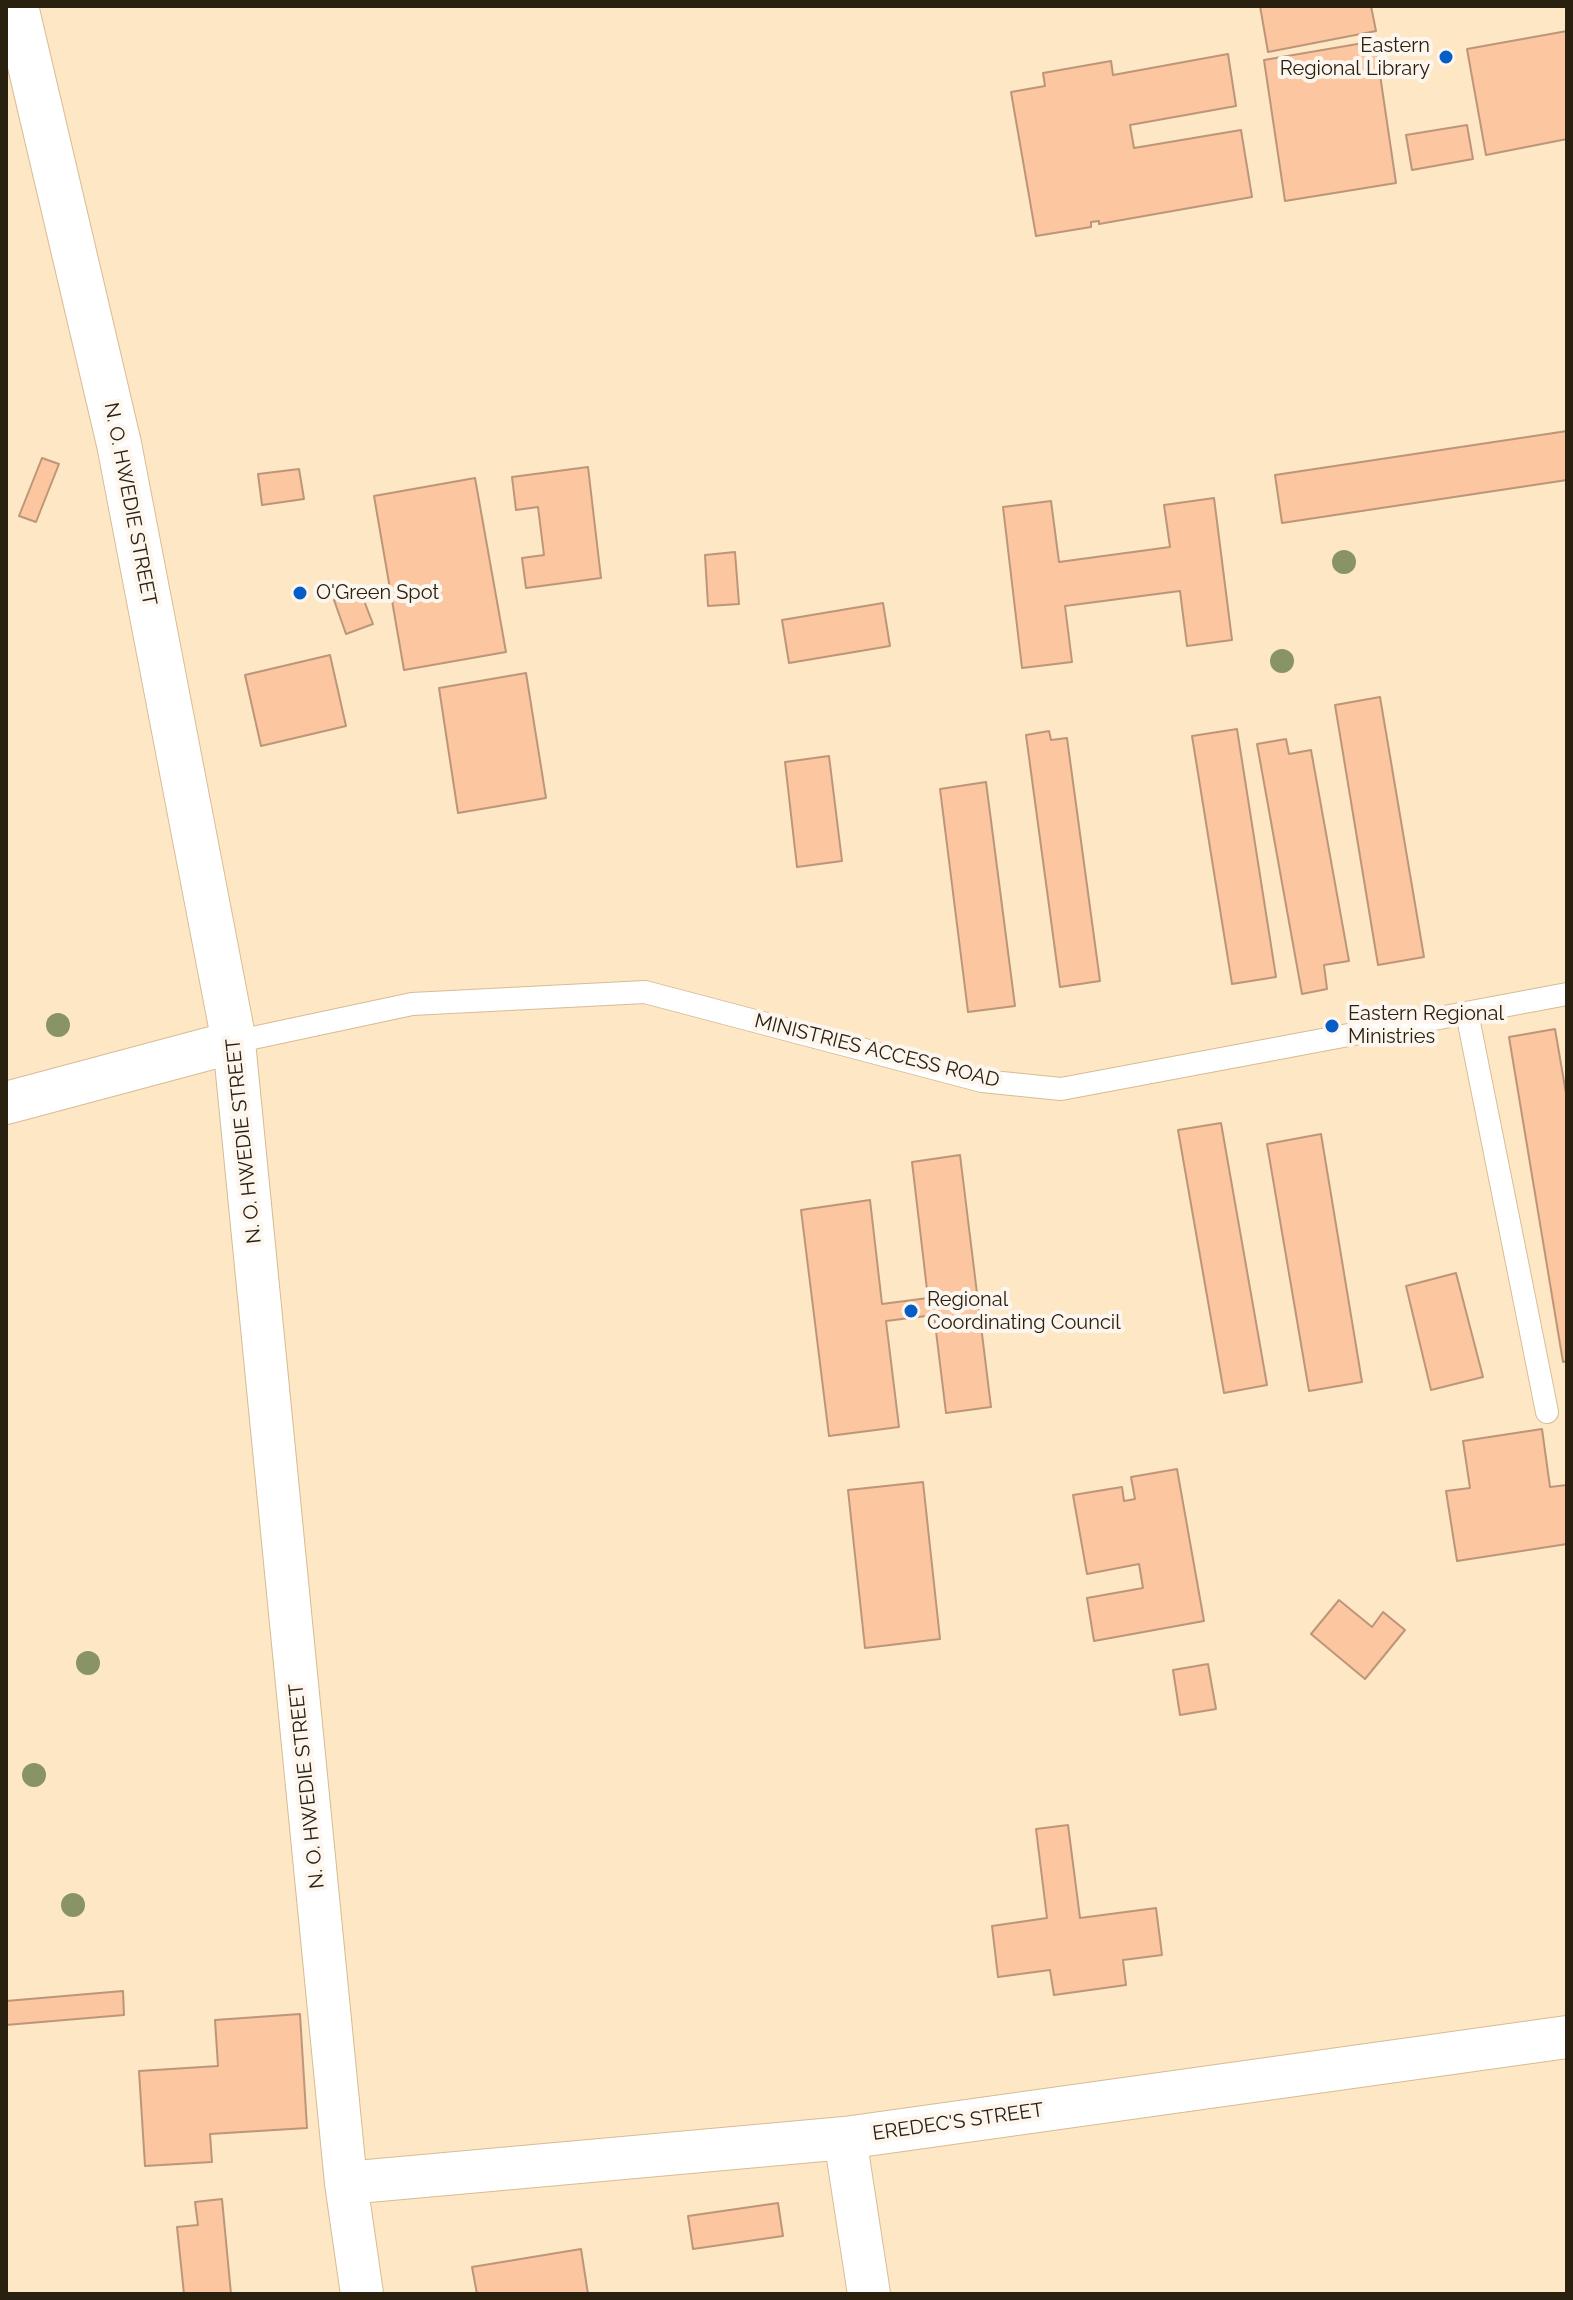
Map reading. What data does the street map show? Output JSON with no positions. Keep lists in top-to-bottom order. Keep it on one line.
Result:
{"streets":{"street":["N. O. HWEDIE STREET","EREDEC'S STREET"],"lane":["MINISTRIES ACCESS ROAD"]},"crossings":[["N. O. HWEDIE STREET","MINISTRIES ACCESS ROAD"],["N. O. HWEDIE STREET","EREDEC'S STREET"]],"places":["Eastern Regional Library","O'Green Spot","Eastern Regional Ministries","Regional Coordinating Council"]}
